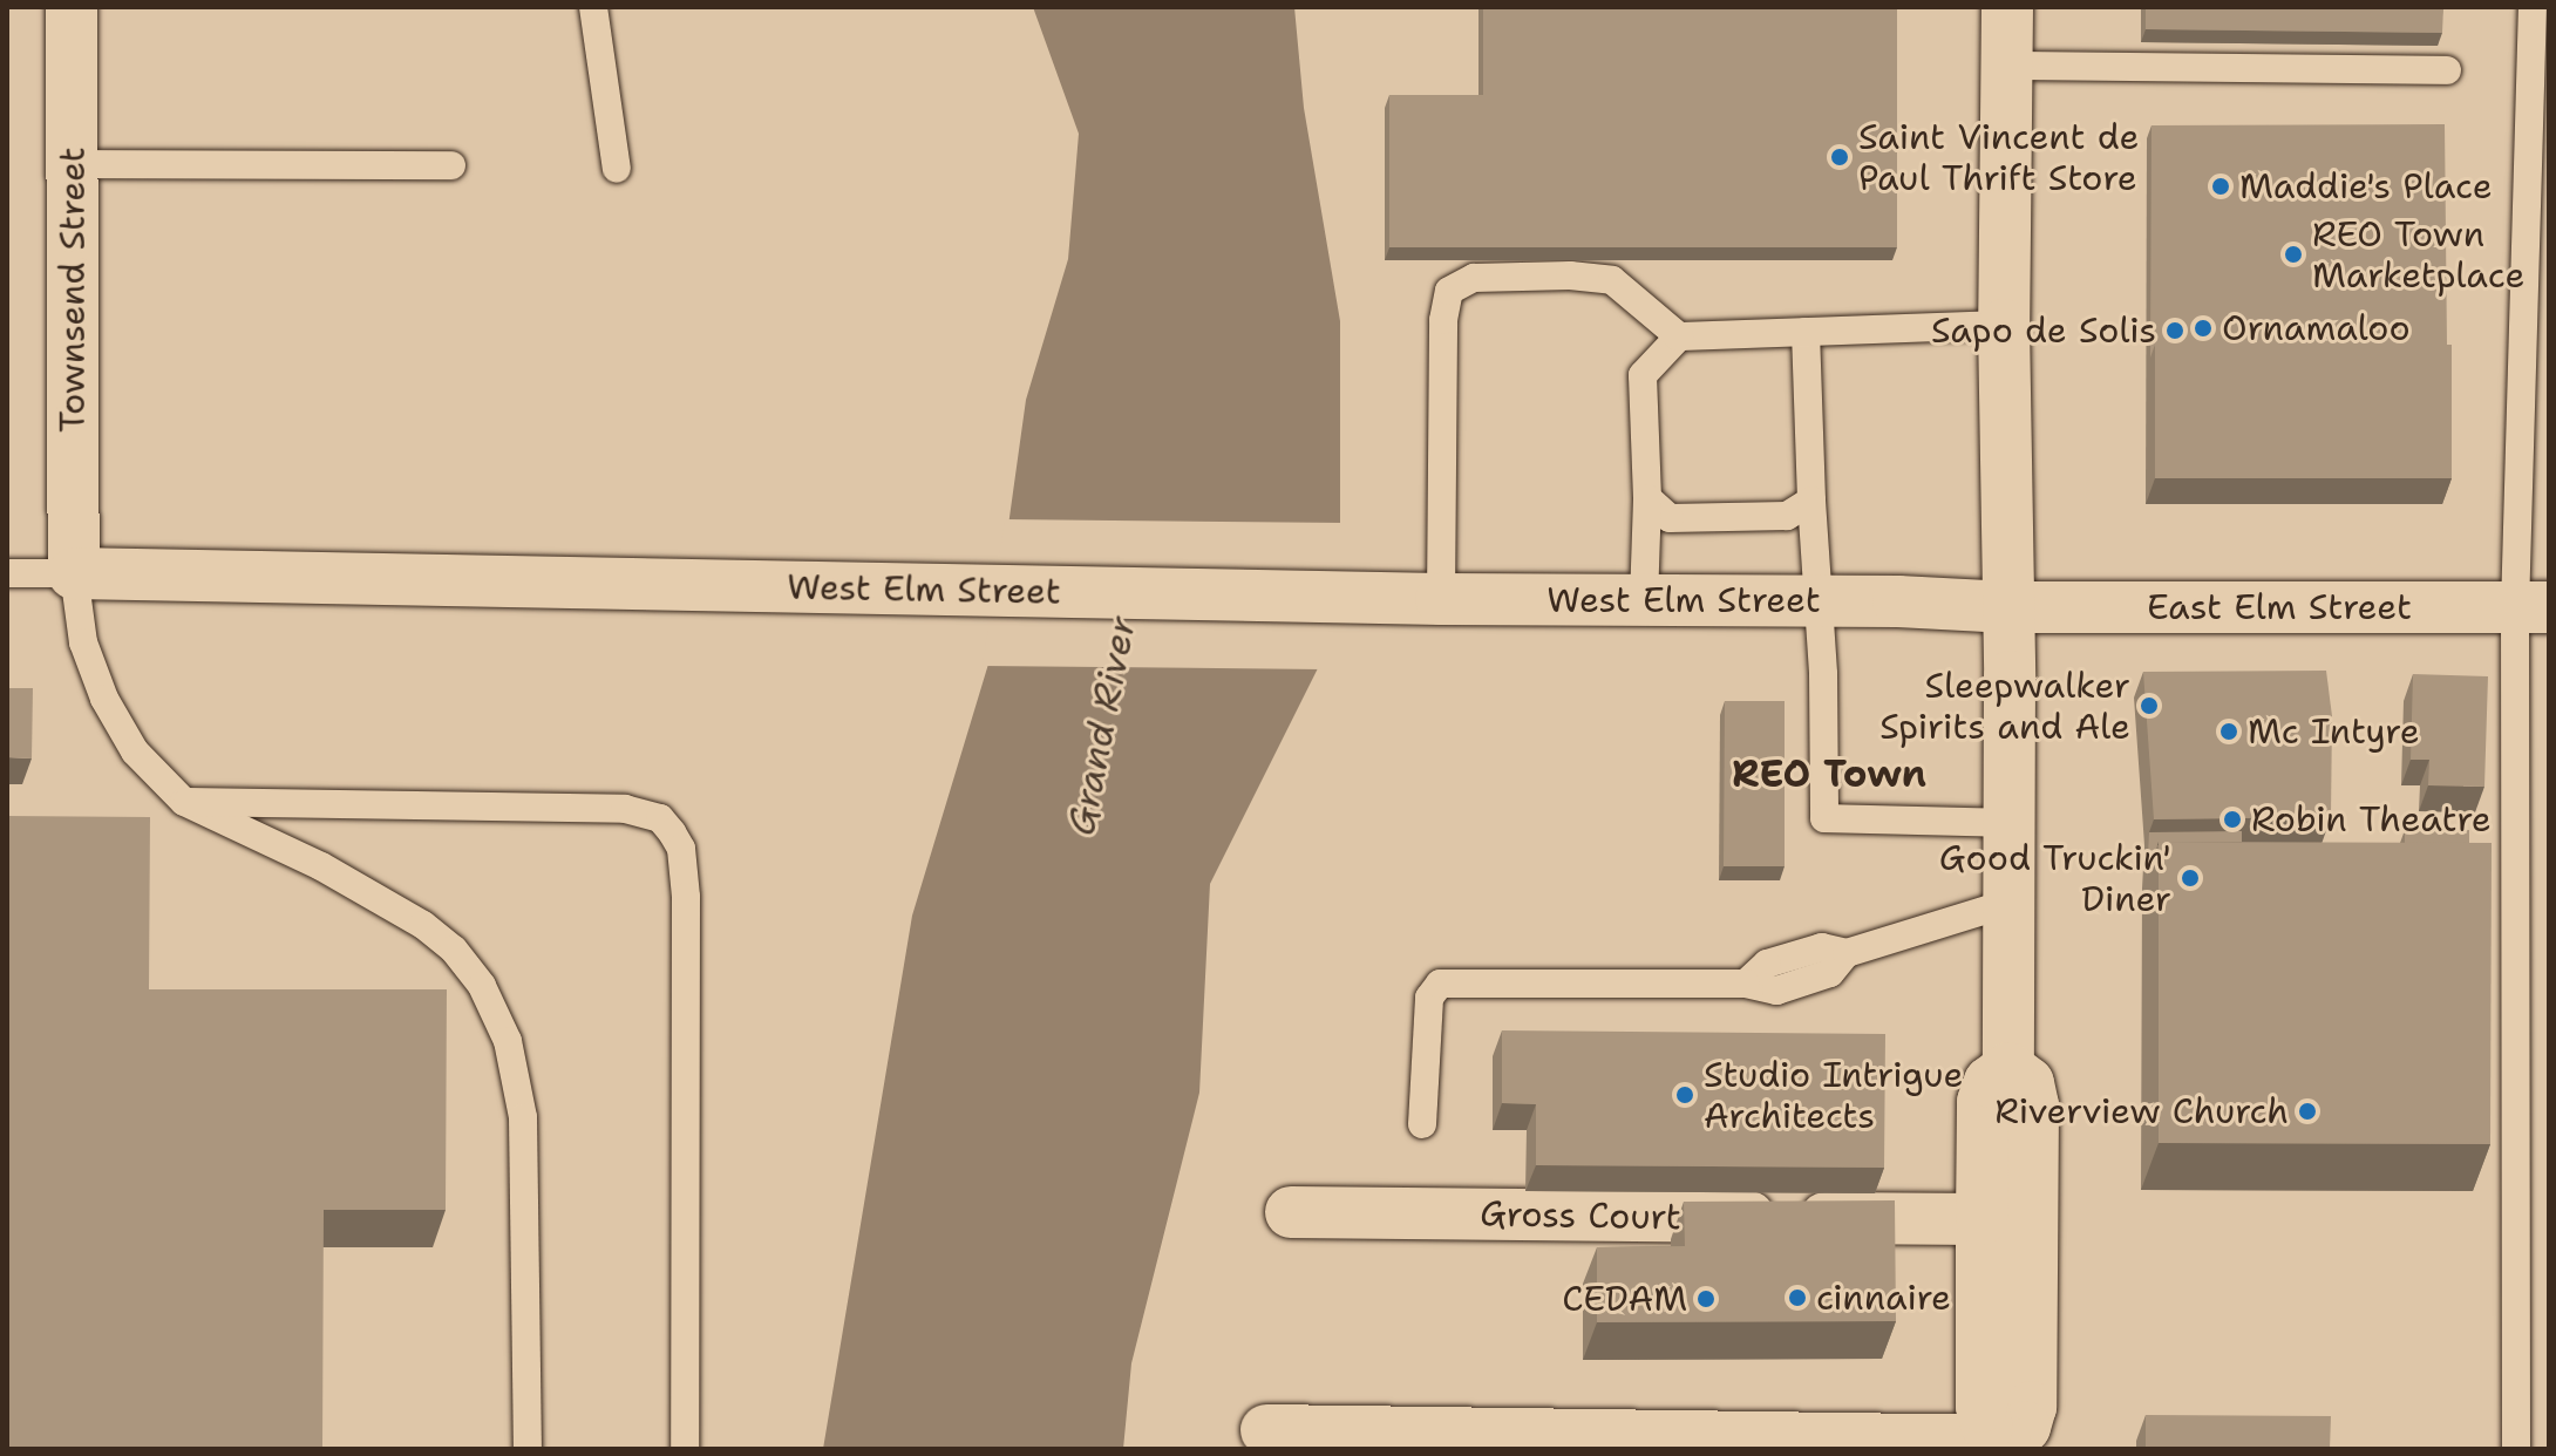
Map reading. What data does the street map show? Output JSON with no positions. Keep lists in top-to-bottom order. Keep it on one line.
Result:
{"streets":{"street":["Townsend Street","West Elm Street","East Elm Street","Gross Court"]},"crossings":[["Townsend Street","West Elm Street"],["West Elm Street","East Elm Street"]],"districts":["REO Town"],"water":["Grand River"],"places":["Saint Vincent de Paul Thrift Store","Maddie's Place","REO Town Marketplace","Ornamaloo","Sapo de Solis","Sleepwalker Spirits and Ale","Mc Intyre","Robin Theatre","Good Truckin' Diner","Studio Intrigue Architects","Riverview Church","cinnaire","CEDAM"]}
